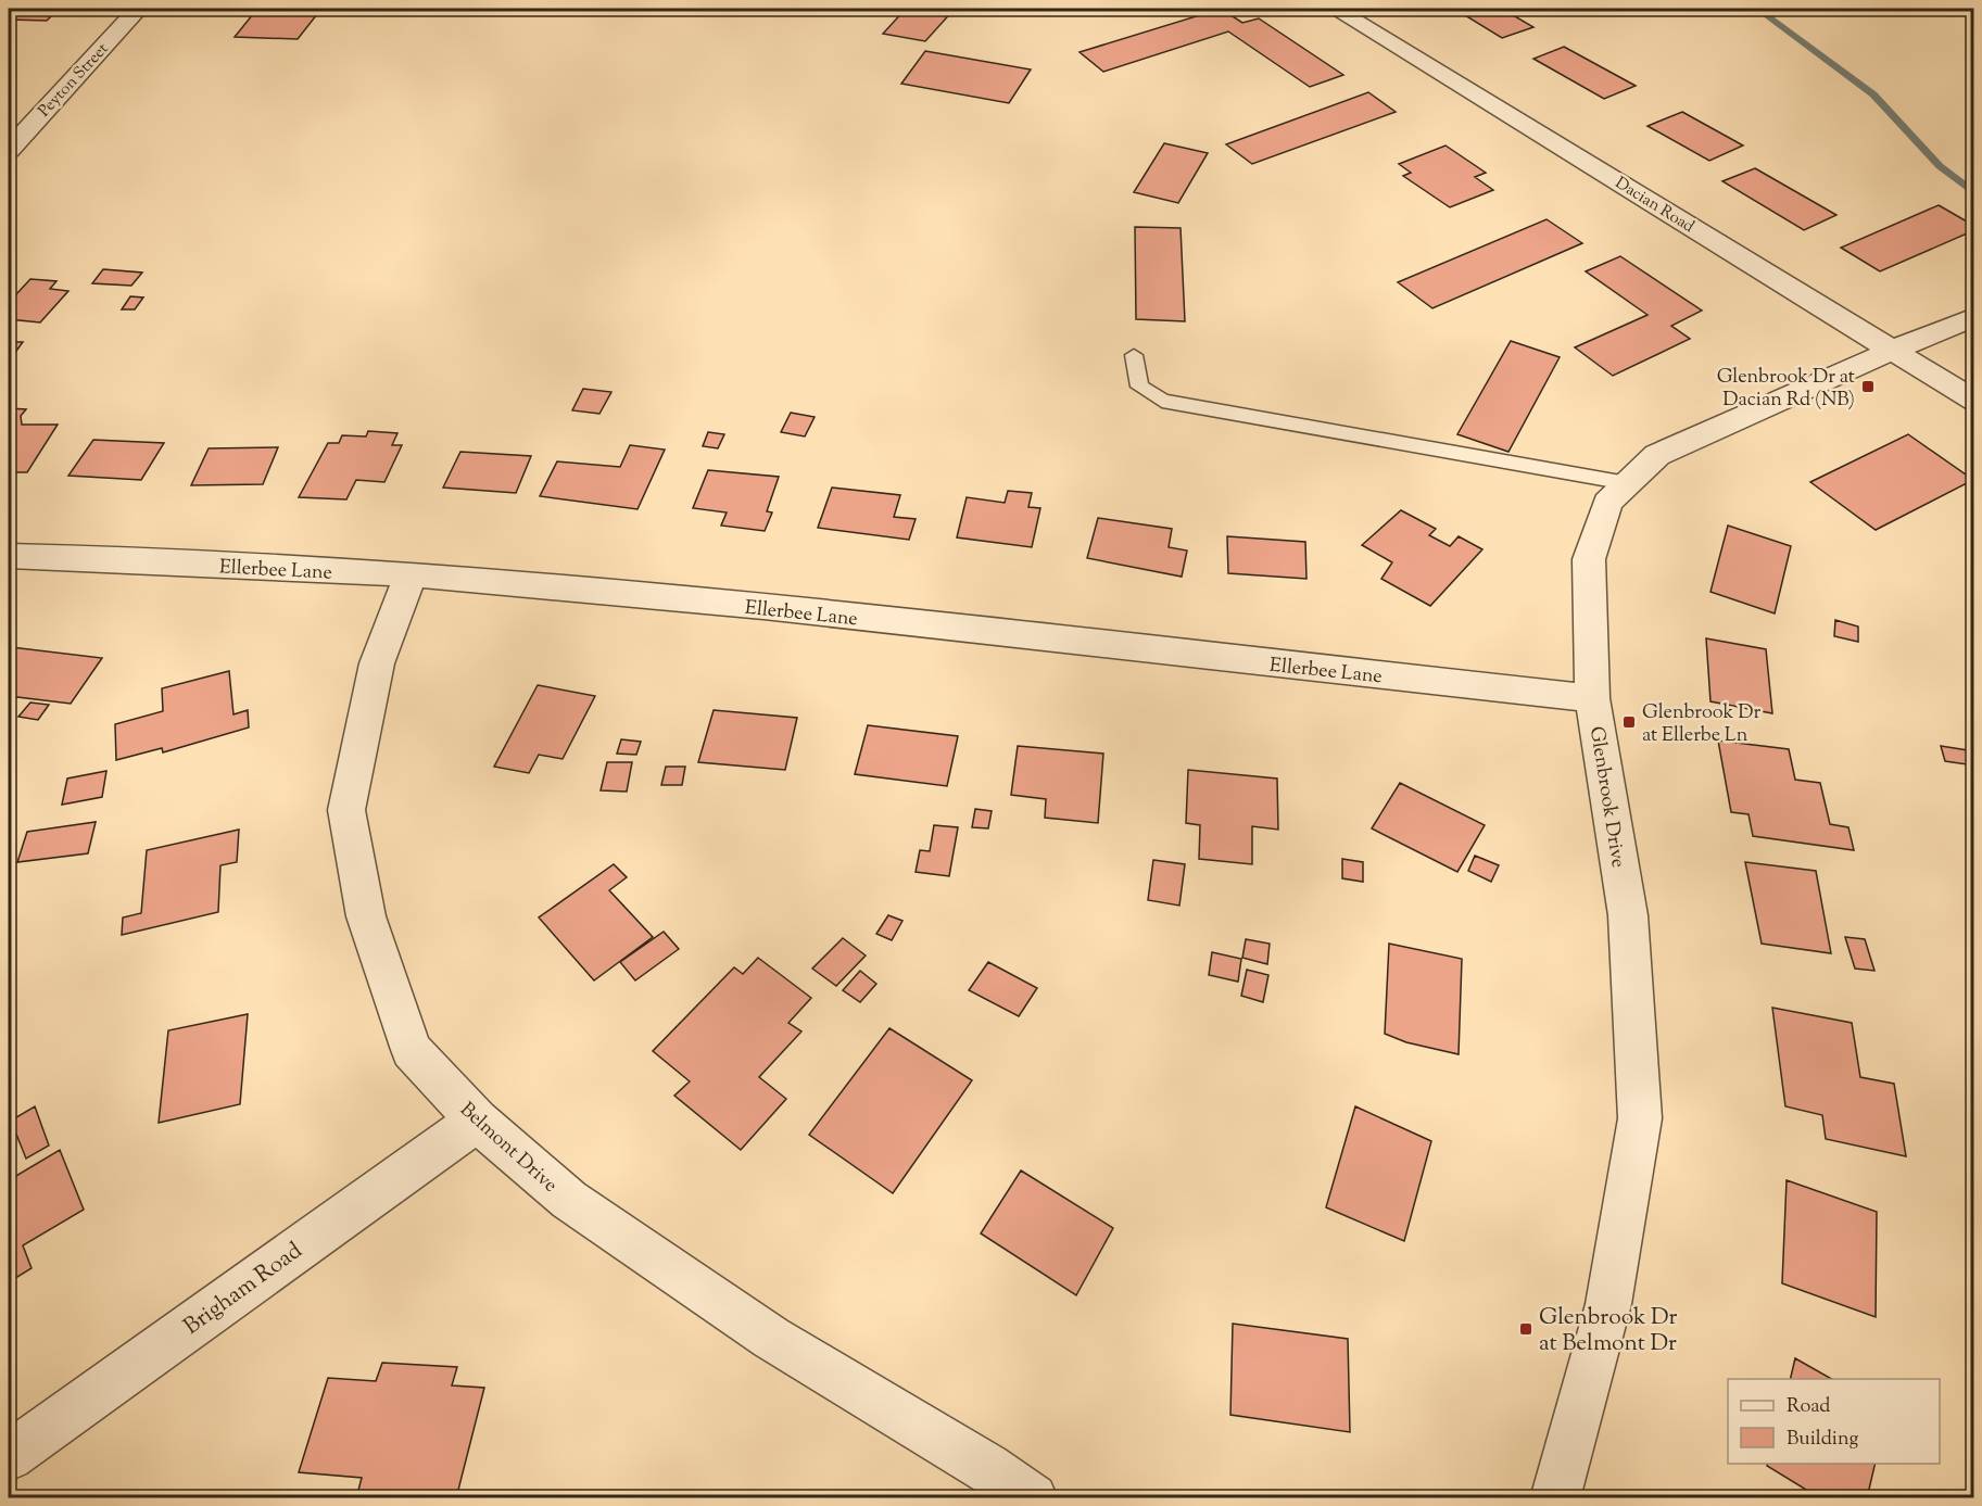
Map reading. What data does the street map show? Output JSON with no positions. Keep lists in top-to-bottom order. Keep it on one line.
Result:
{"streets":{"street":["Peyton Street","Dacian Road","Ellerbee Lane","Glenbrook Drive","Belmont Drive","Brigham Road"]},"crossings":[["Dacian Road","Glenbrook Drive"],["Ellerbee Lane","Glenbrook Drive"],["Ellerbee Lane","Belmont Drive"],["Belmont Drive","Brigham Road"]],"places":{"transit":["Glenbrook Dr at Dacian Rd (NB)","Glenbrook Dr at Ellerbe Ln","Glenbrook Dr at Belmont Dr"]},"legend":["Road","Building"]}
